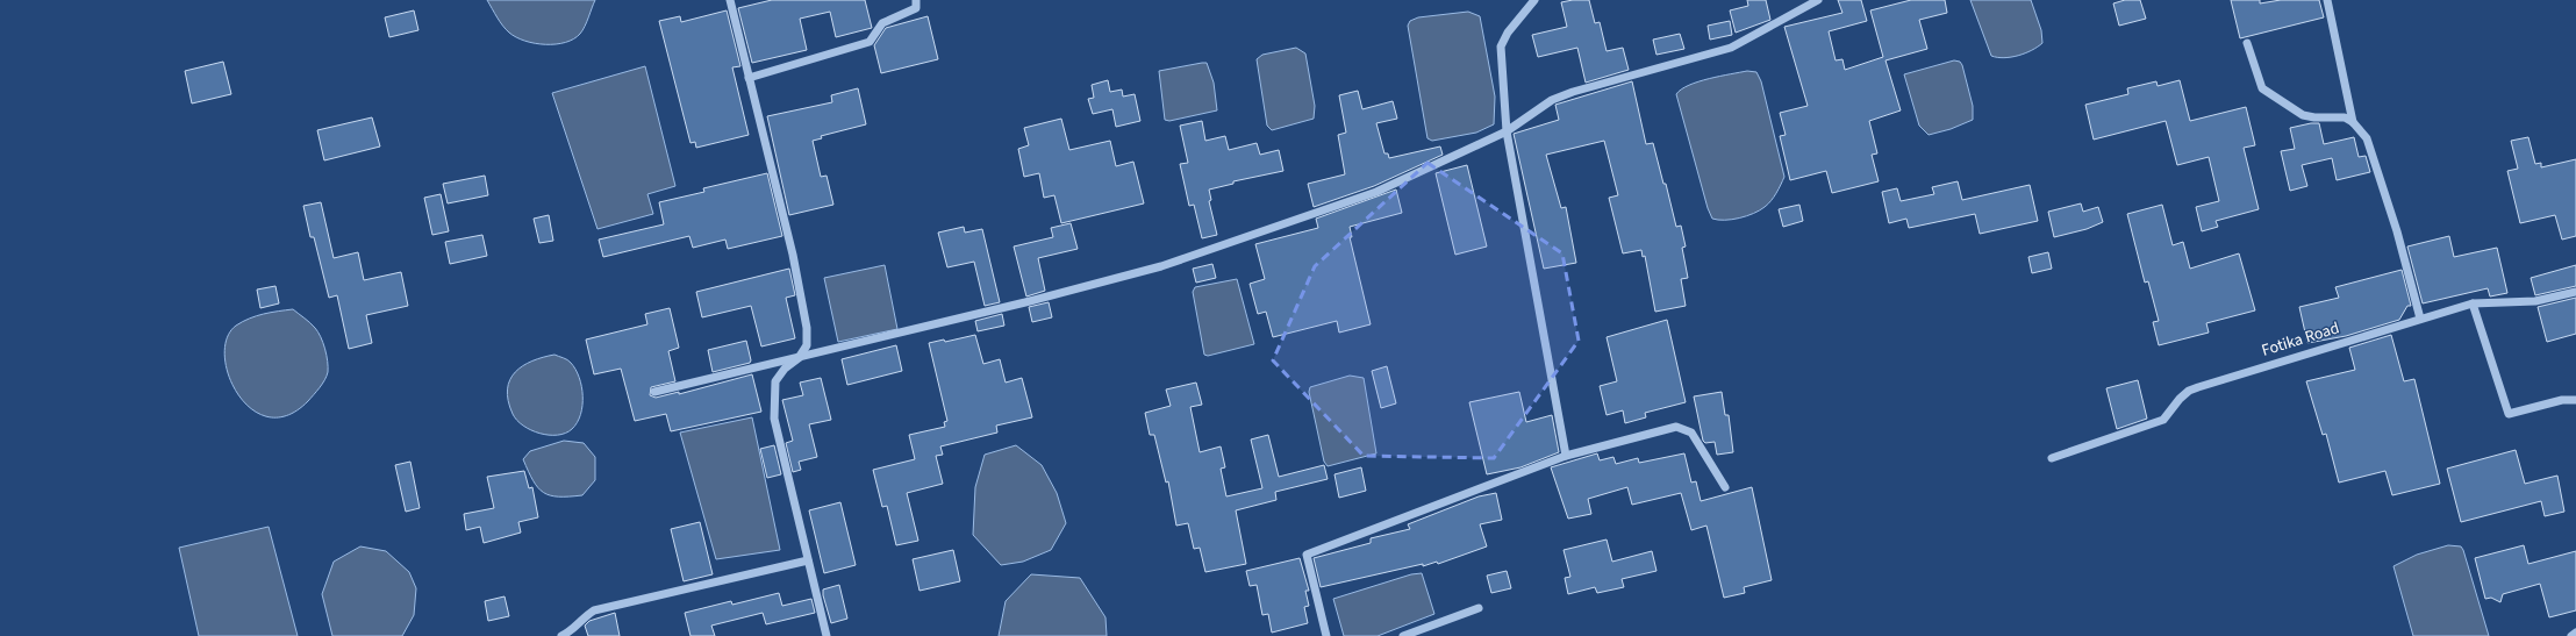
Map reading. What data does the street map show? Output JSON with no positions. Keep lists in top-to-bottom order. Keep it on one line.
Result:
{"streets":{"street":["Fotika Road"]}}
